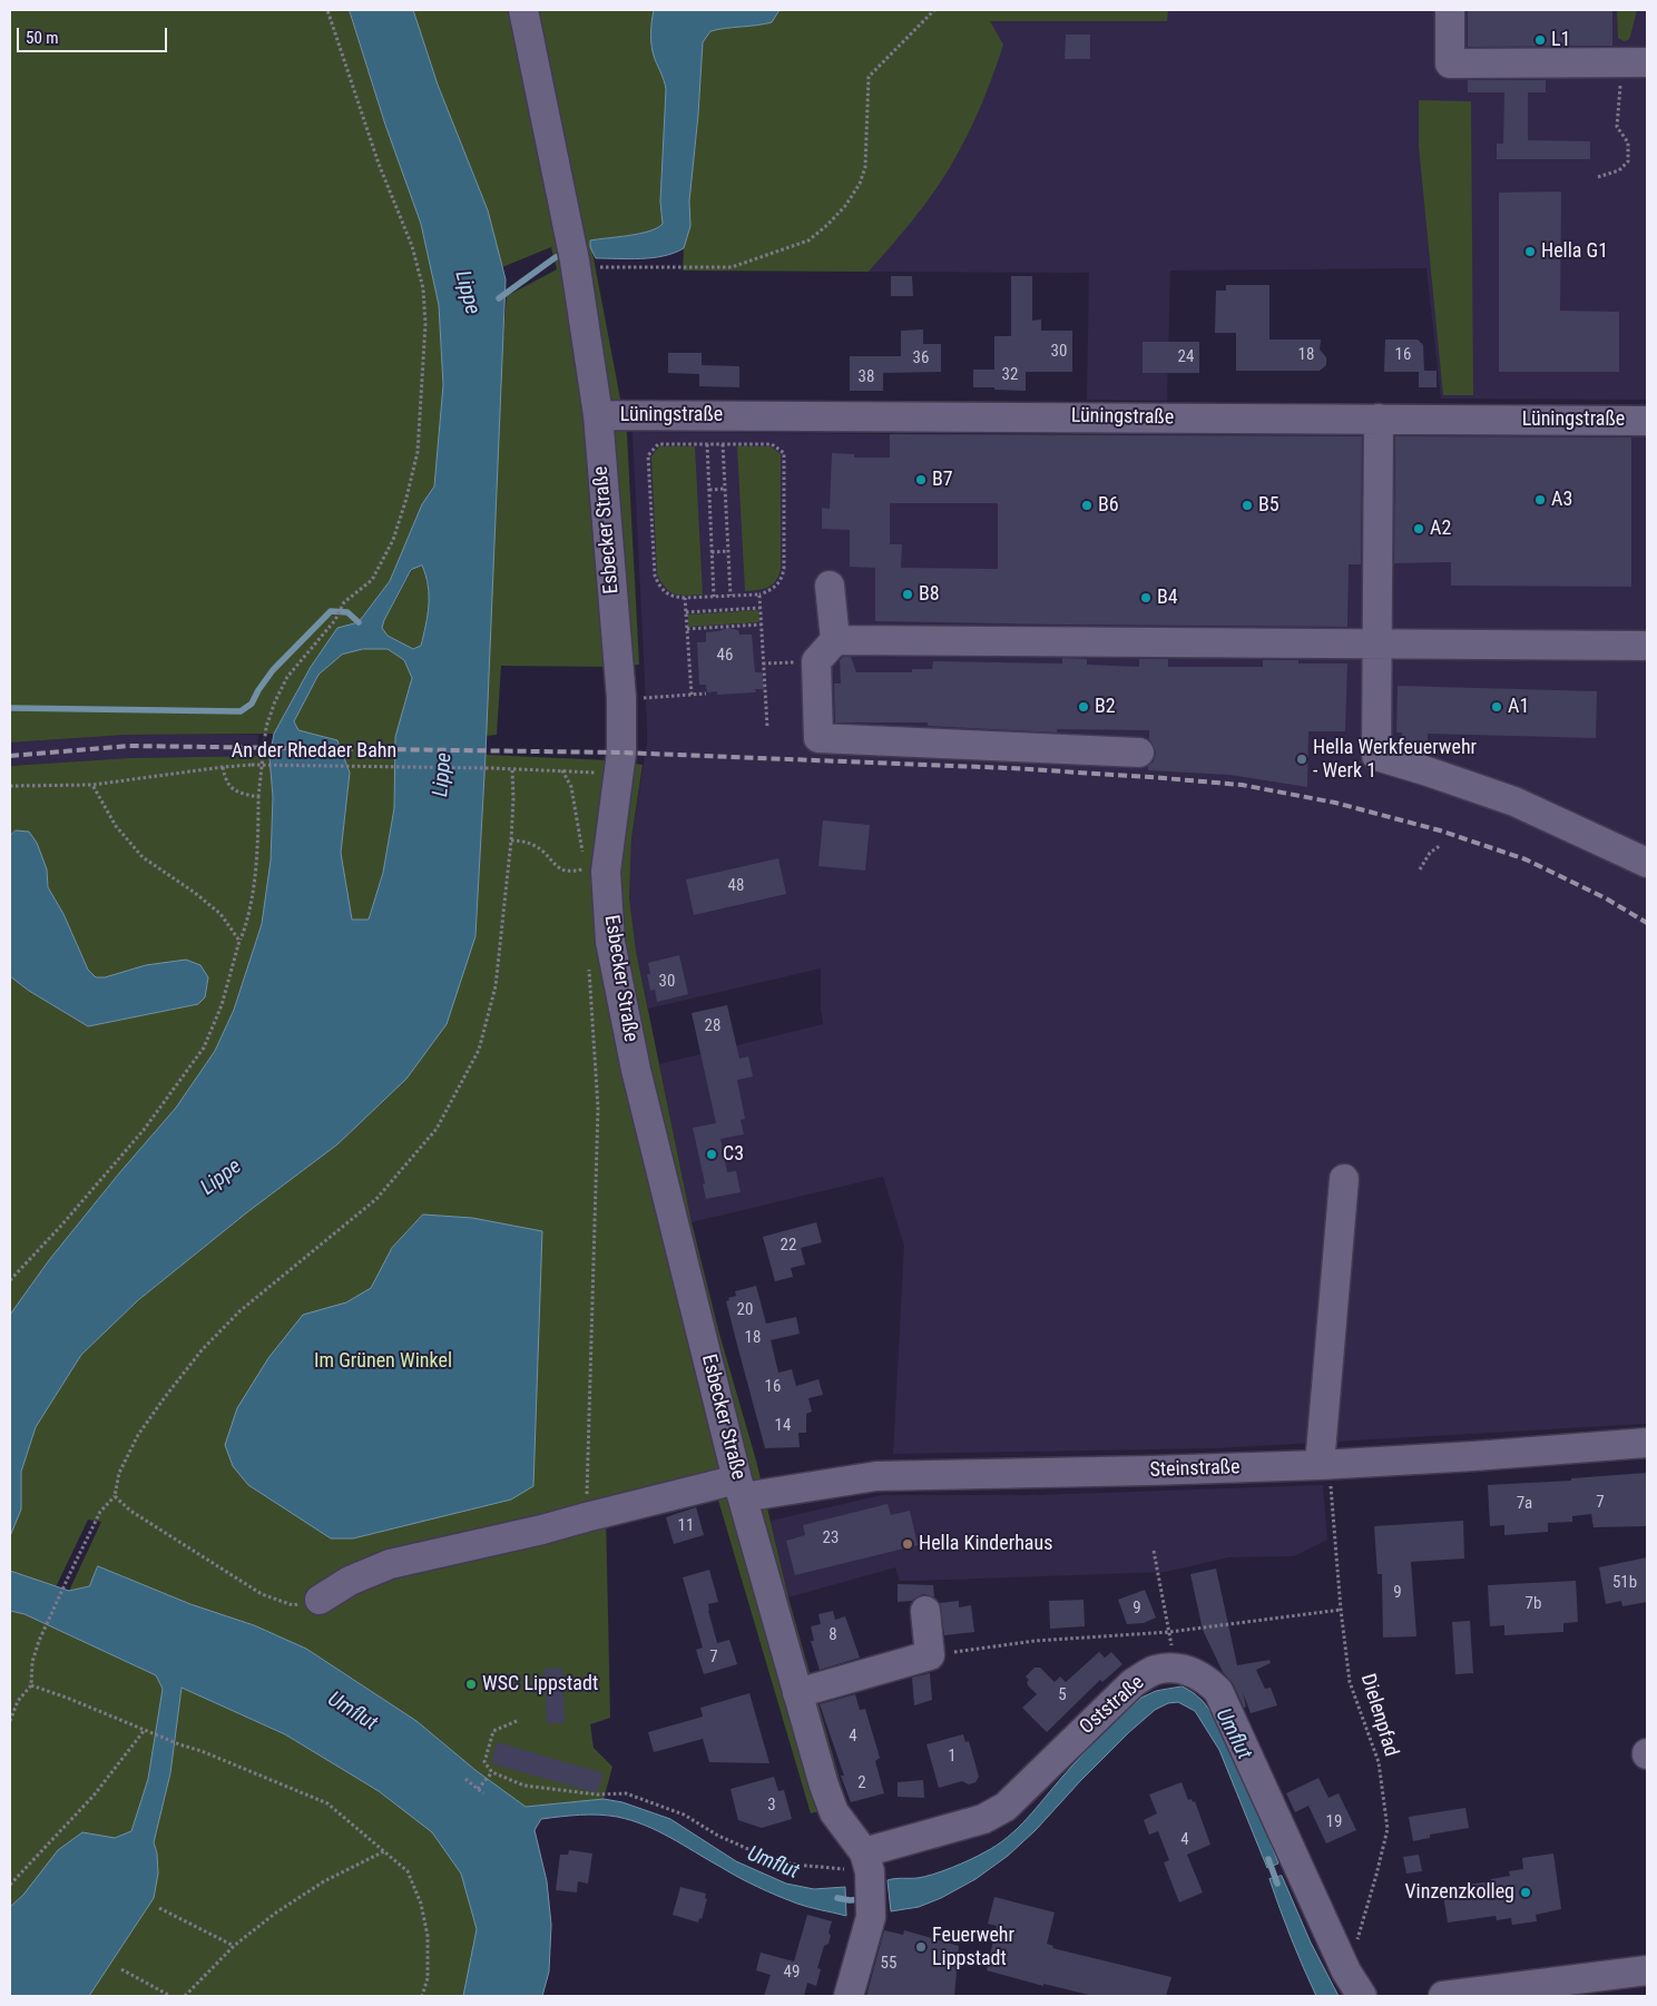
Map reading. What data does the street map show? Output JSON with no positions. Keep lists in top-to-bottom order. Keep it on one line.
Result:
{"streets":{"street":["Lüningstraße","Esbecker Straße","Steinstraße","Oststraße"],"path":["An der Rhedaer Bahn","Dielenpfad"]},"crossings":[["Lüningstraße","Esbecker Straße"],["Esbecker Straße","An der Rhedaer Bahn"],["Esbecker Straße","Steinstraße"],["Esbecker Straße","Oststraße"],["Steinstraße","Dielenpfad"]],"water":["Lippe","Umflut"],"parks":["Im Grünen Winkel"],"places":["L1","Hella G1","B7","A3","B6","B5","A2","B8","B4","B2","A1","Hella Werkfeuerwehr - Werk 1","C3","Hella Kinderhaus","WSC Lippstadt","Vinzenzkolleg","Feuerwehr Lippstadt"],"house_numbers":["30","18","16","24","36","32","38","46","48","30","28","22","20","18","16","14","7","7a","11","23","51b","9","7b","9","8","7","5","4","1","2","3","19","4","55","49"],"scale_bar":"50 m"}
